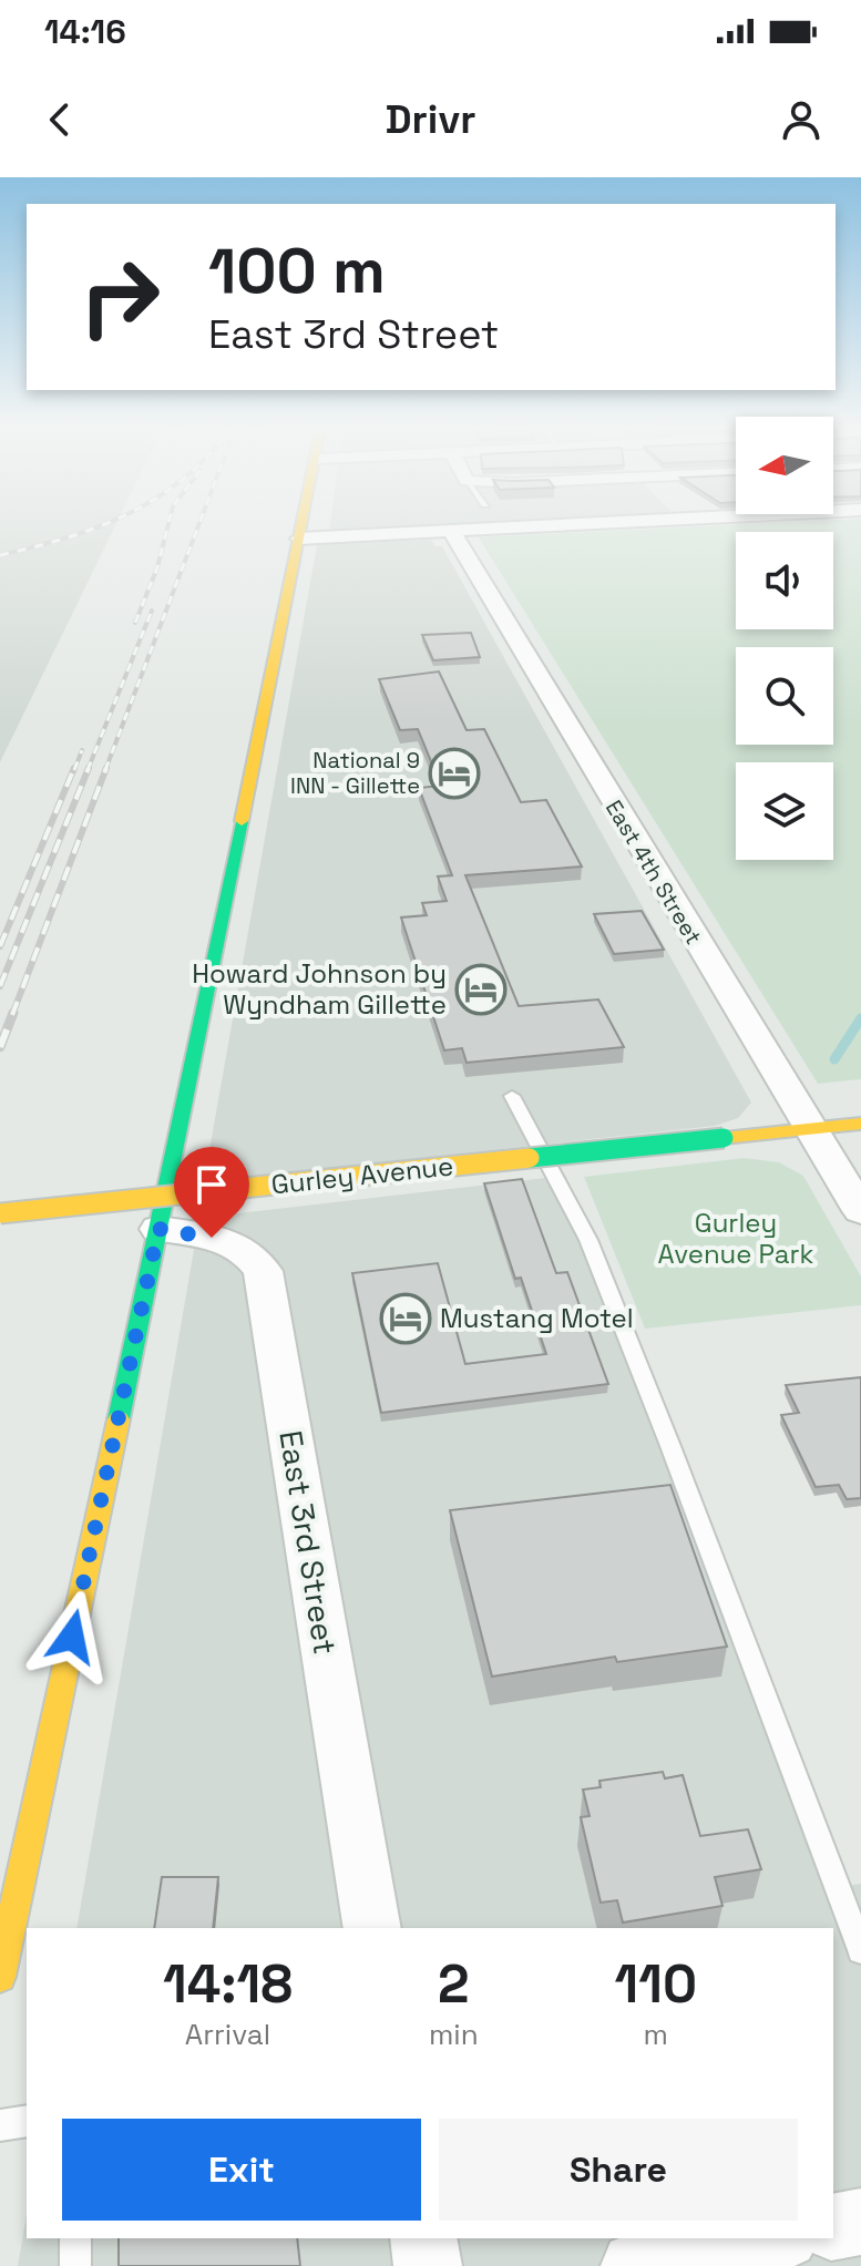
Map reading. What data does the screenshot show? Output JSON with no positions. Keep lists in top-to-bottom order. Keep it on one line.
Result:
{"streets":{"main road":["Gurley Avenue"],"street":["East 4th Street","East 3rd Street"]},"crossings":[["East 4th Street","Gurley Avenue"]],"parks":["Gurley Avenue Park"],"places":{"hotel":["National 9 INN - Gillette","Howard Johnson by Wyndham Gillette","Mustang Motel"]},"north":"left","page":{"status":"14:16","header":"Drivr","turn":["100 m","East 3rd Street"],"eta":["14:18","Arrival","2","min","110","m"],"buttons":["Exit","Share"]}}
